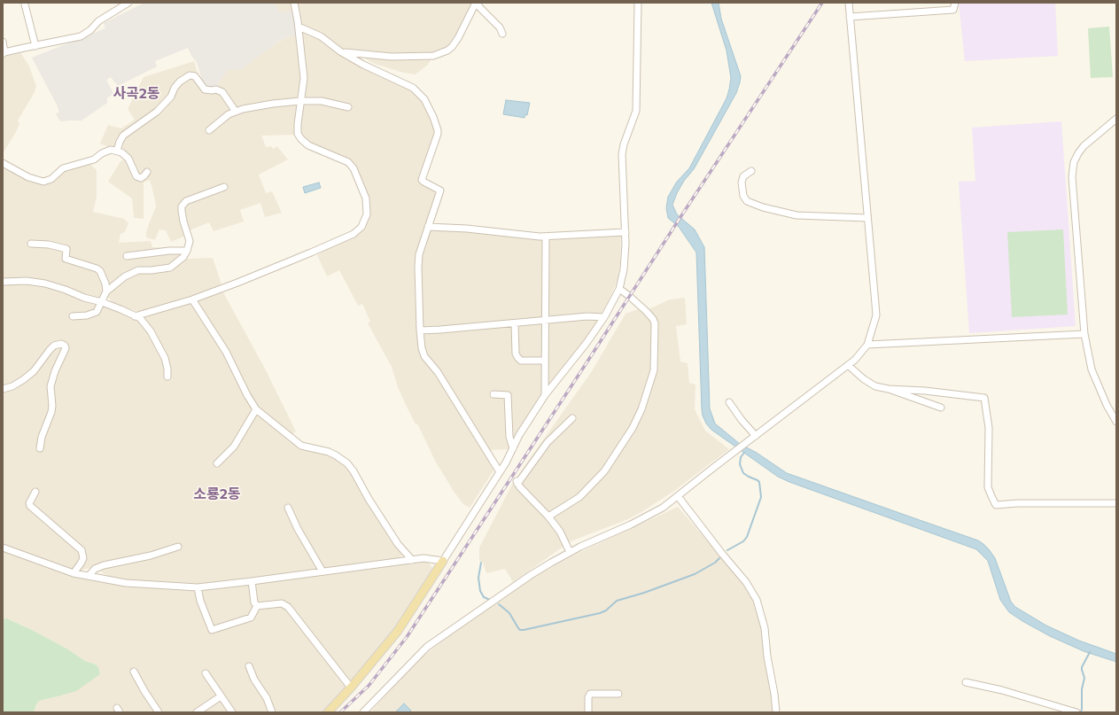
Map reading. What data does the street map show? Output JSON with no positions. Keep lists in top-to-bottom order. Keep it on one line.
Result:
{"districts":["사곡2동","소룡2동"]}
